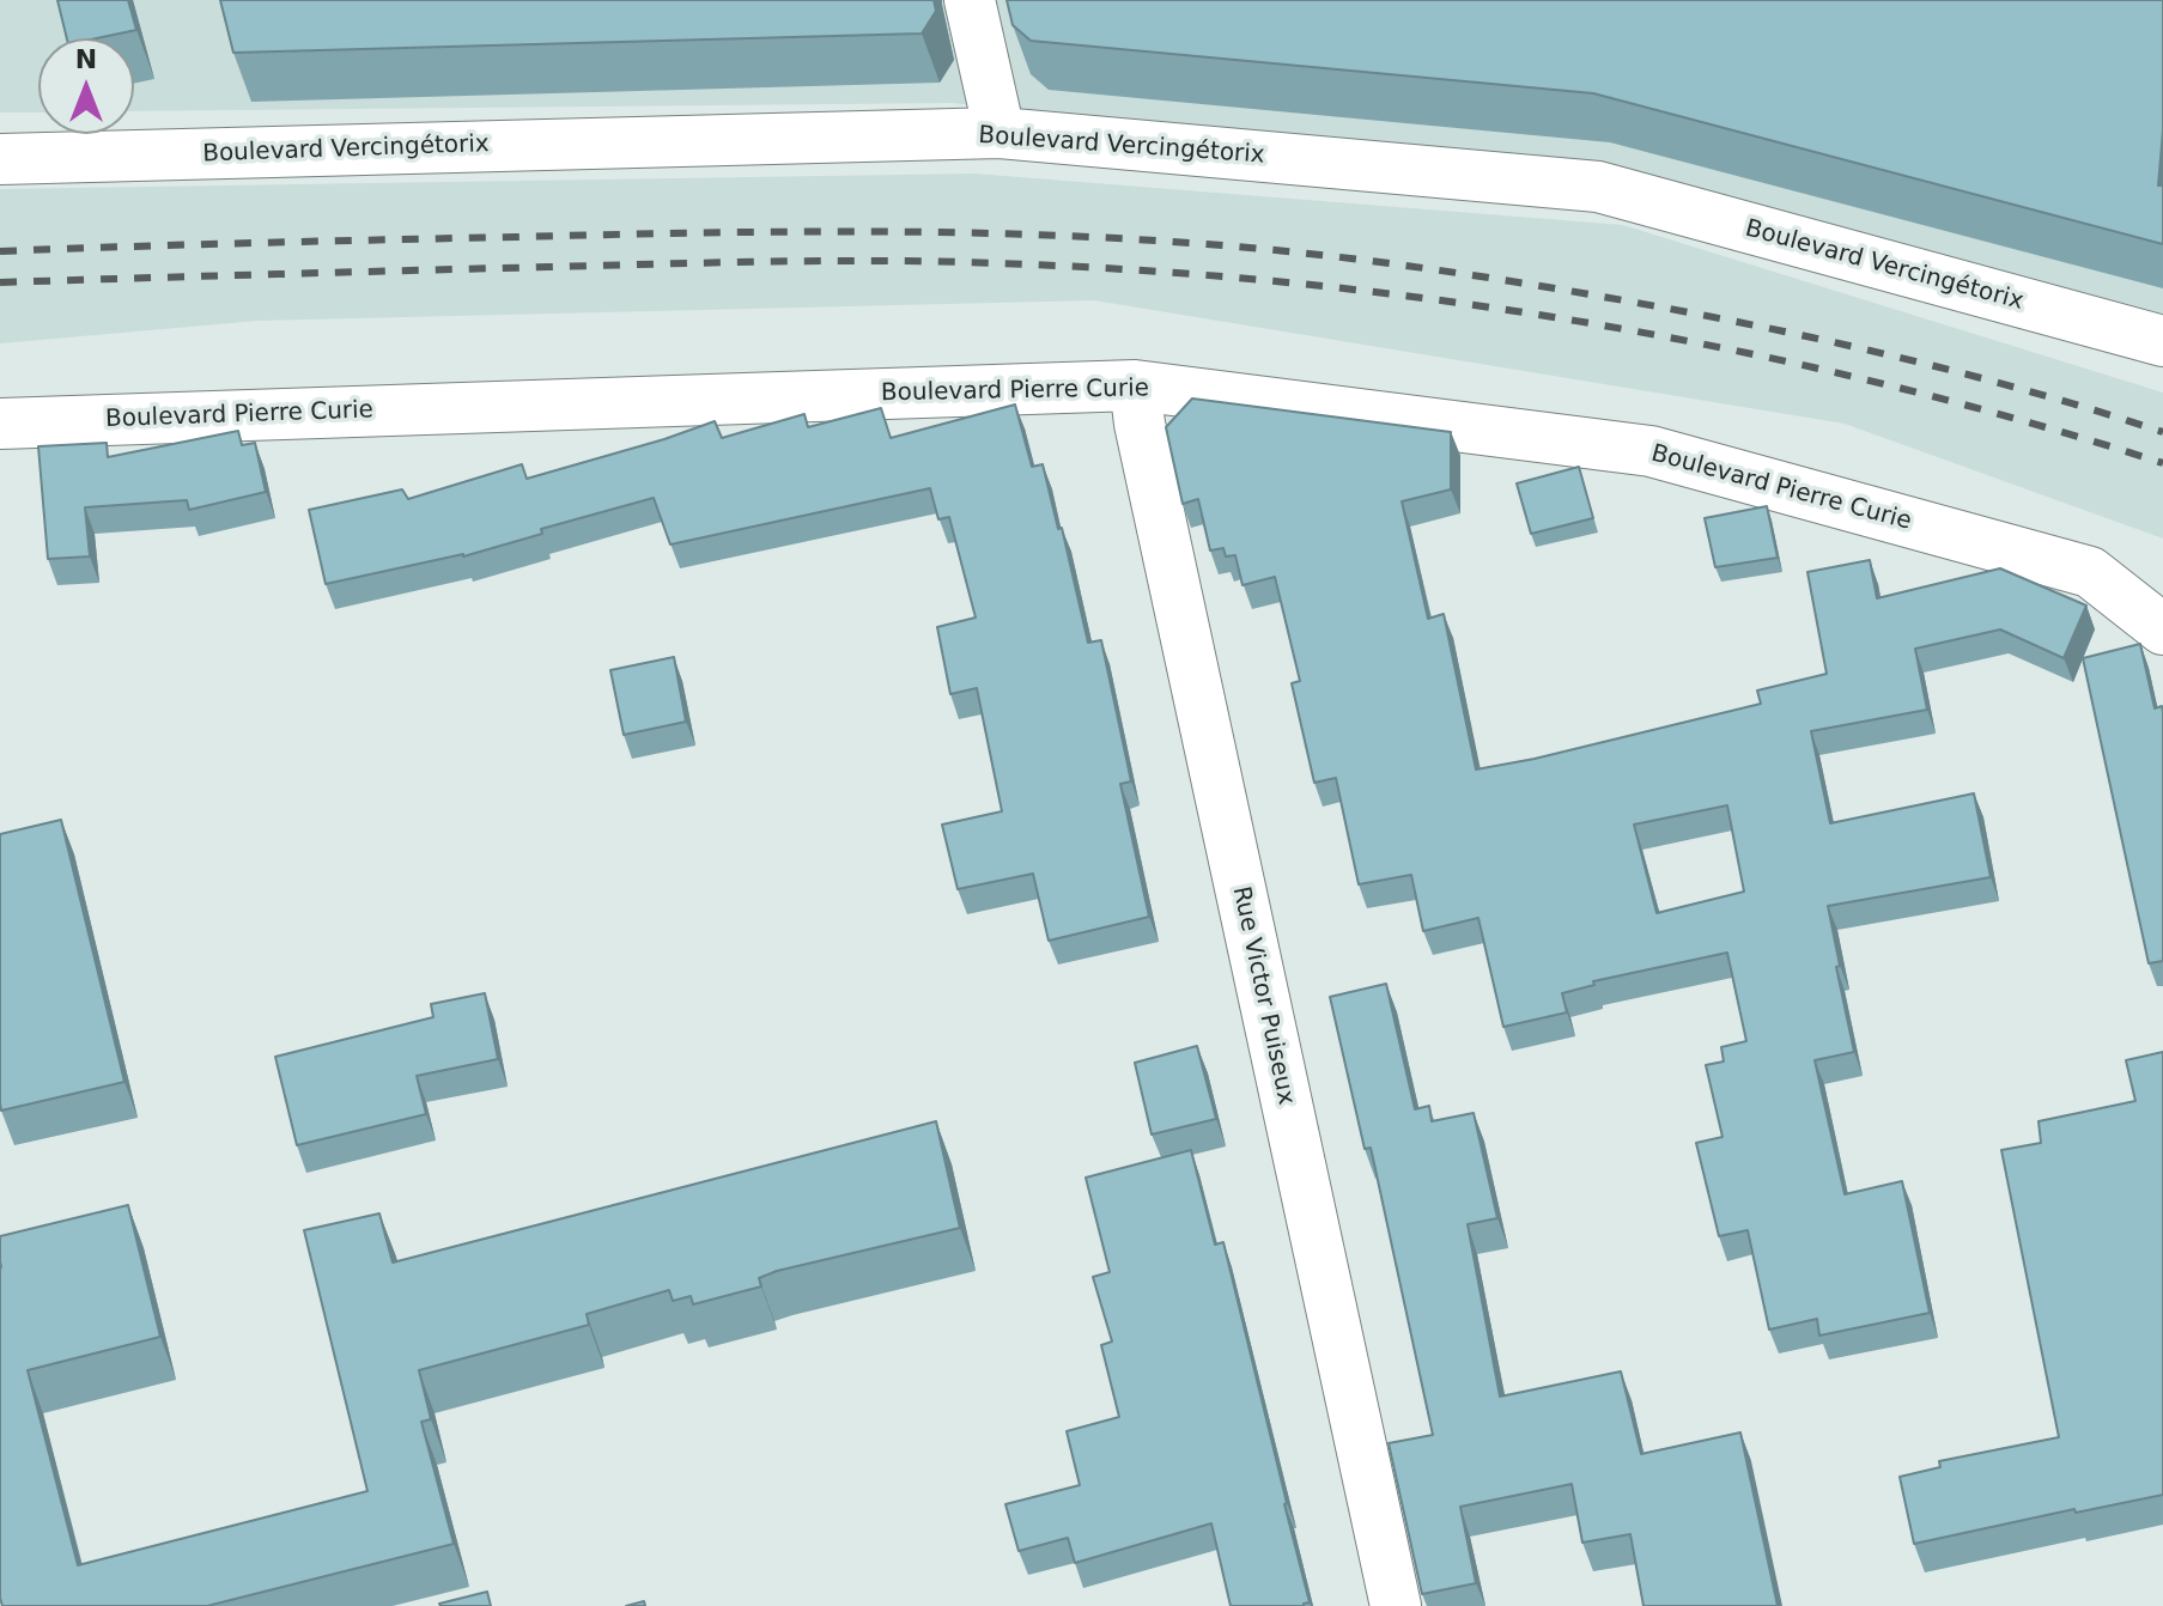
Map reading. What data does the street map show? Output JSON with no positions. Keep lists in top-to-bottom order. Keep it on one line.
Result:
{"streets":{"street":["Boulevard Vercingétorix","Boulevard Pierre Curie","Rue Victor Puiseux"]},"crossings":[["Boulevard Pierre Curie","Rue Victor Puiseux"]],"north":"top"}
